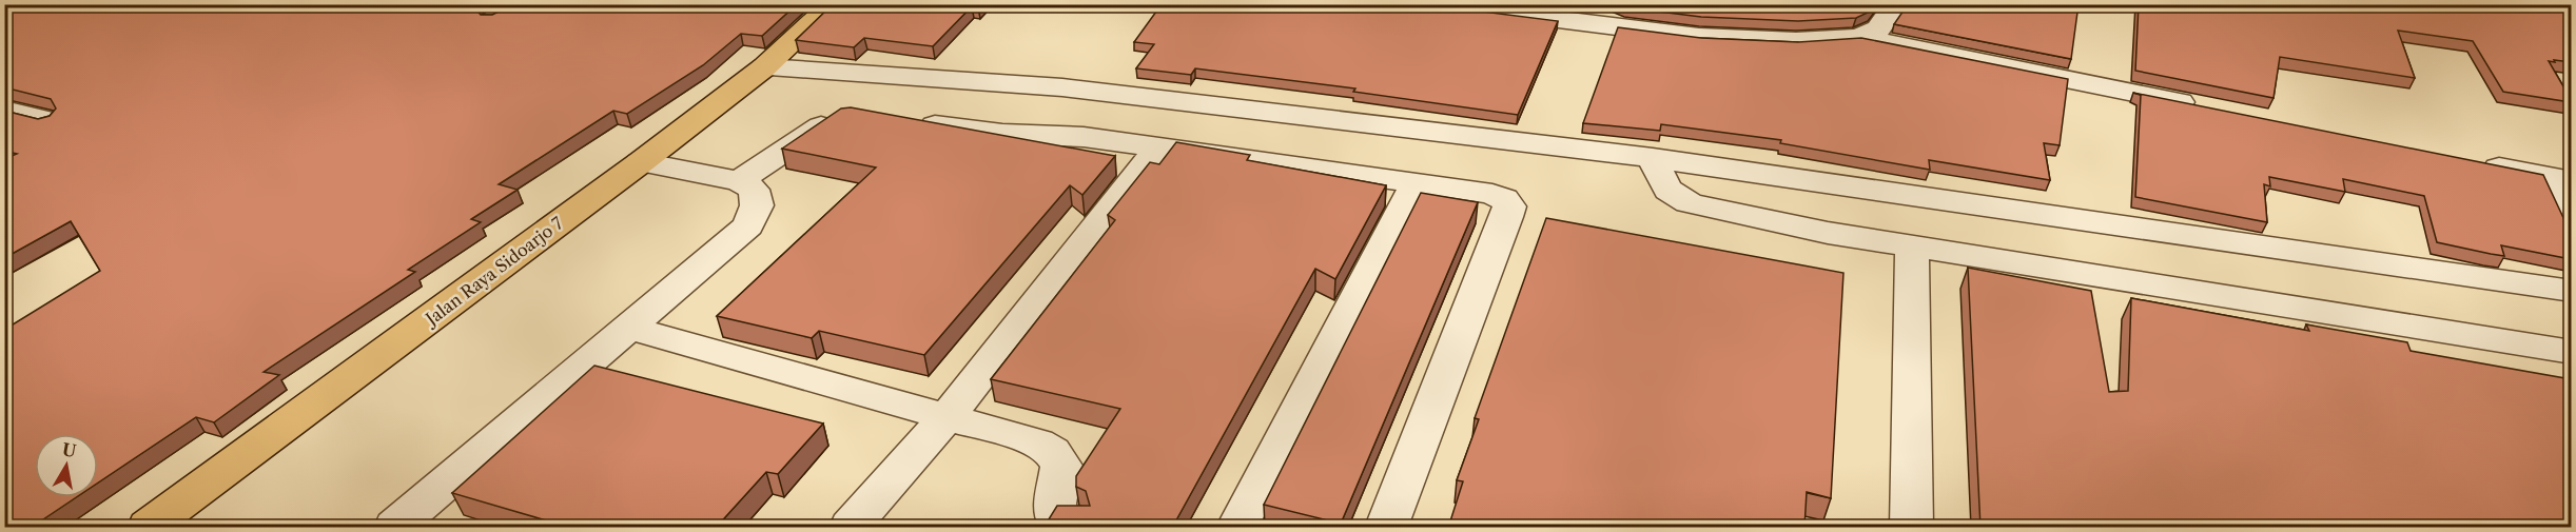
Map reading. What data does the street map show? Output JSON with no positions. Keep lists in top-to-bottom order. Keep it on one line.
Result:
{"streets":{"main road":["Jalan Raya Sidoarjo 7"]},"north":"top"}
